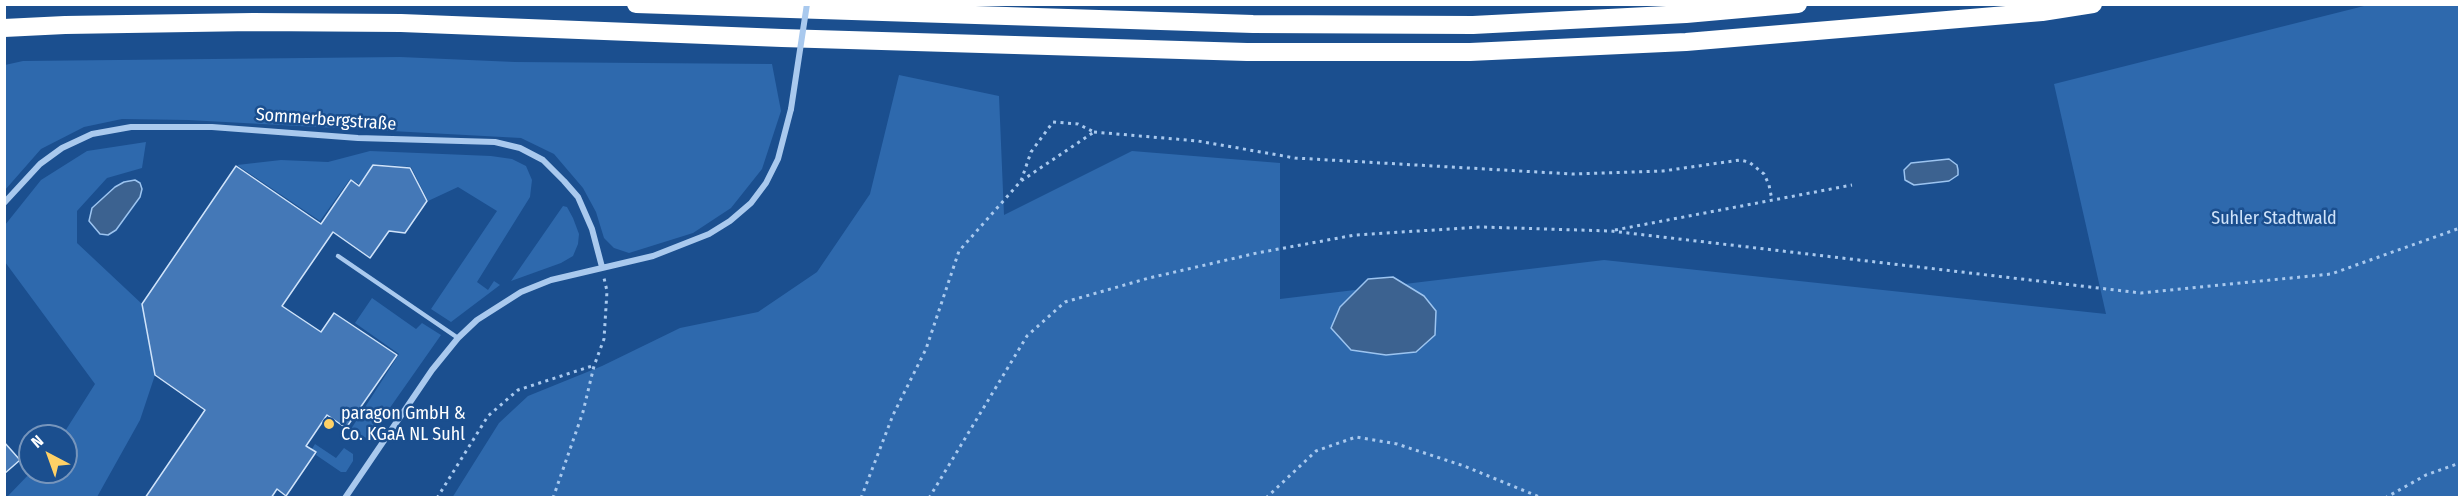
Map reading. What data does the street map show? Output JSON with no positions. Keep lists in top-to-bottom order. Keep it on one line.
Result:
{"streets":{"street":["Sommerbergstraße"]},"parks":["Suhler Stadtwald"],"places":["paragon GmbH & Co. KGaA NL Suhl"],"north":"top left"}
